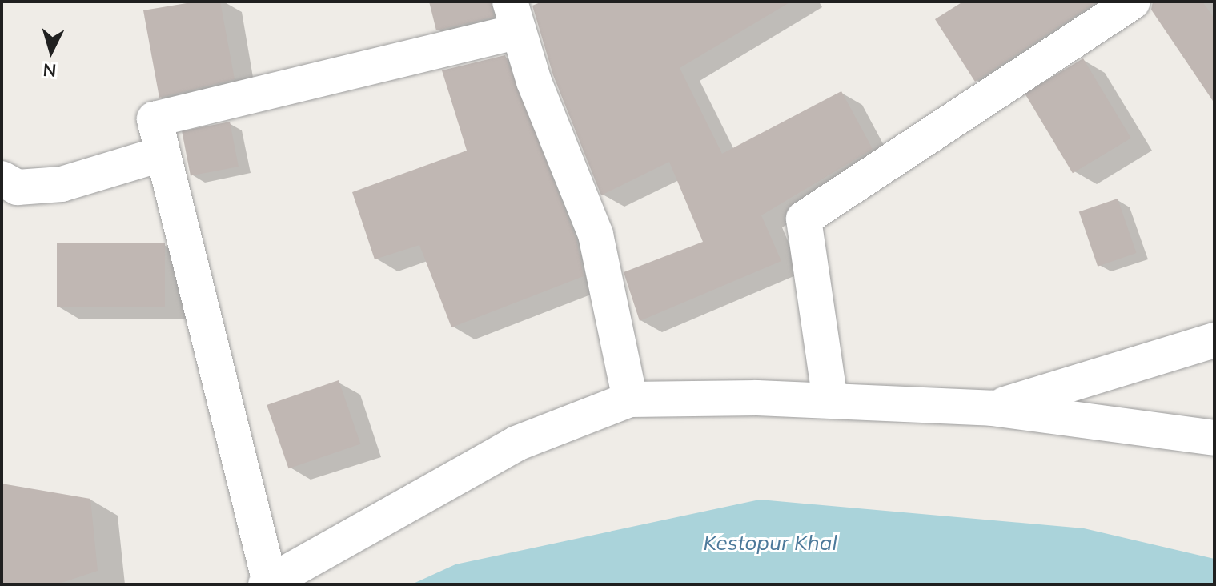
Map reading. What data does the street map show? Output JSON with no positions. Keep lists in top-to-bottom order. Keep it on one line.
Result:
{"water":["Kestopur Khal"],"north":"bottom"}
